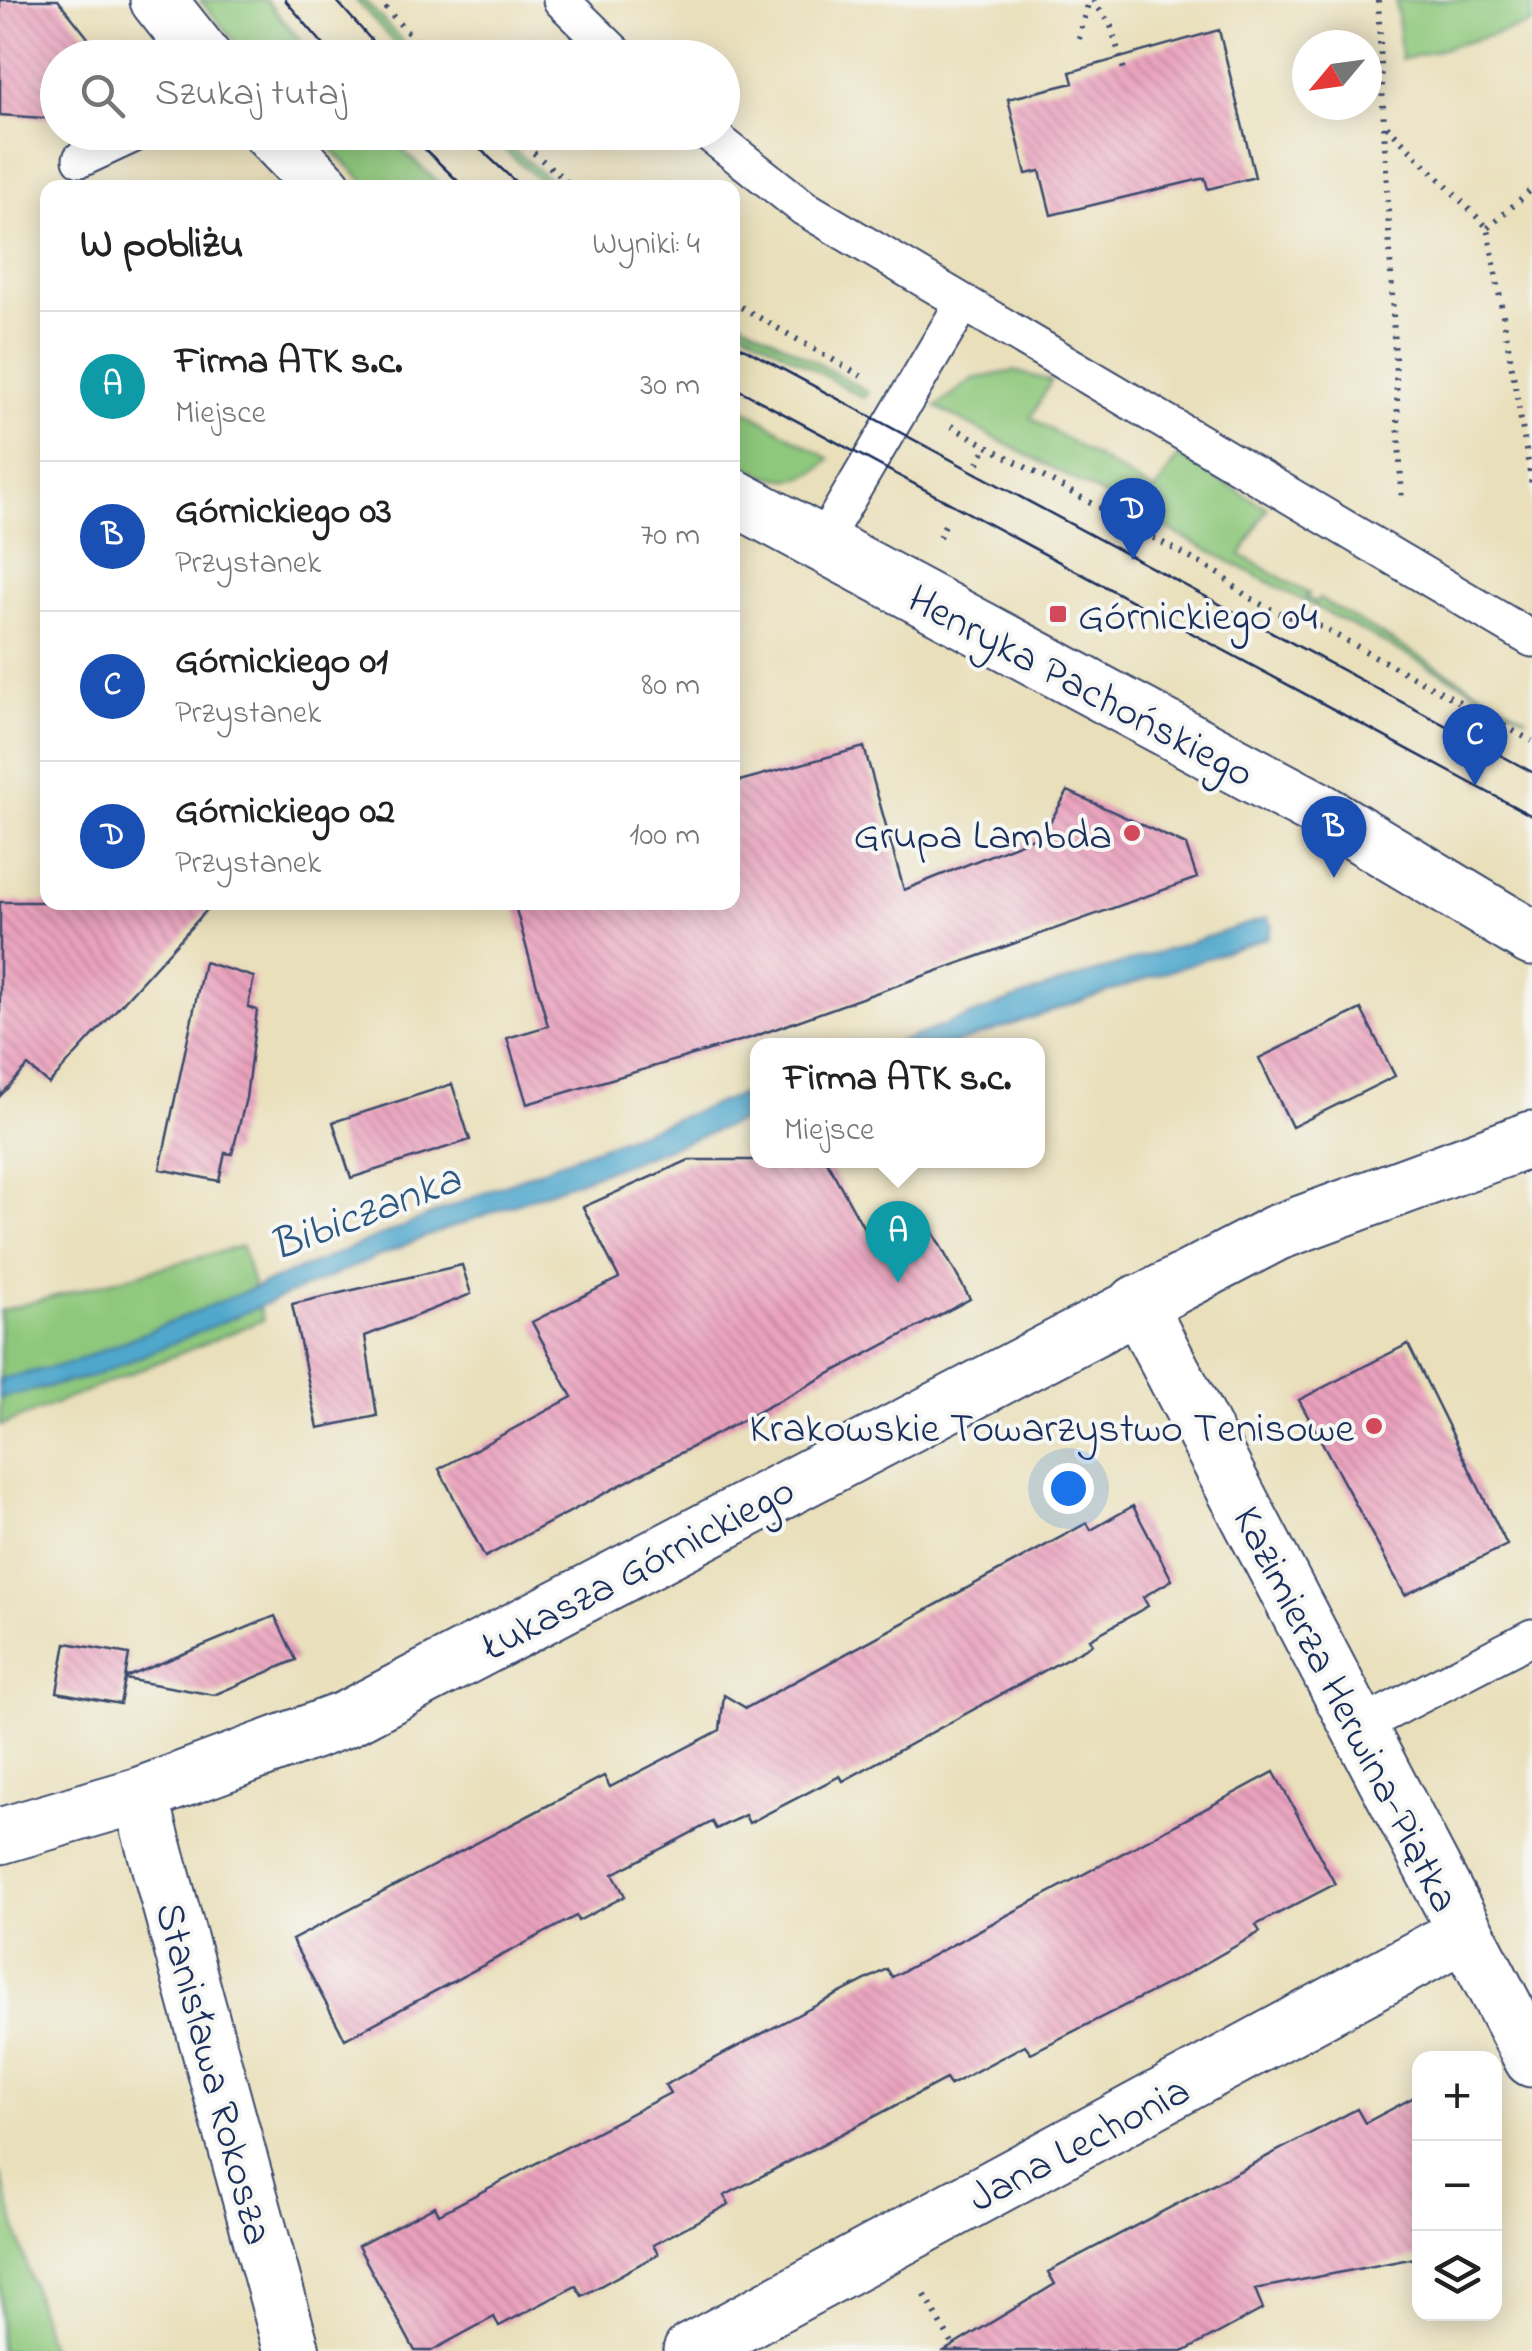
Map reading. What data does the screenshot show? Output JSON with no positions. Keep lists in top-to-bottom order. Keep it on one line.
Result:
{"streets":{"street":["Henryka Pachońskiego","Łukasza Górnickiego","Kazimierza Herwina-Piątka","Stanisława Rokosza","Jana Lechonia"]},"crossings":[["Łukasza Górnickiego","Kazimierza Herwina-Piątka"],["Łukasza Górnickiego","Stanisława Rokosza"],["Kazimierza Herwina-Piątka","Jana Lechonia"]],"water":["Bibiczanka"],"places":{"transit":["Górnickiego 04"],"other":["Grupa Lambda","Krakowskie Towarzystwo Tenisowe"]},"north":"bottom left","page":{"search":"Szukaj tutaj","heading":["W pobliżu","Wyniki: 4"],"list":[{"mark":"A","name":"Firma ATK s.c.","note":"Miejsce","value":"30 m"},{"mark":"B","name":"Górnickiego 03","note":"Przystanek","value":"70 m"},{"mark":"C","name":"Górnickiego 01","note":"Przystanek","value":"80 m"},{"mark":"D","name":"Górnickiego 02","note":"Przystanek","value":"100 m"}],"pins":["D","C","B","A"],"popup":["Firma ATK s.c.","Miejsce"],"map_buttons":["+","−"]}}
